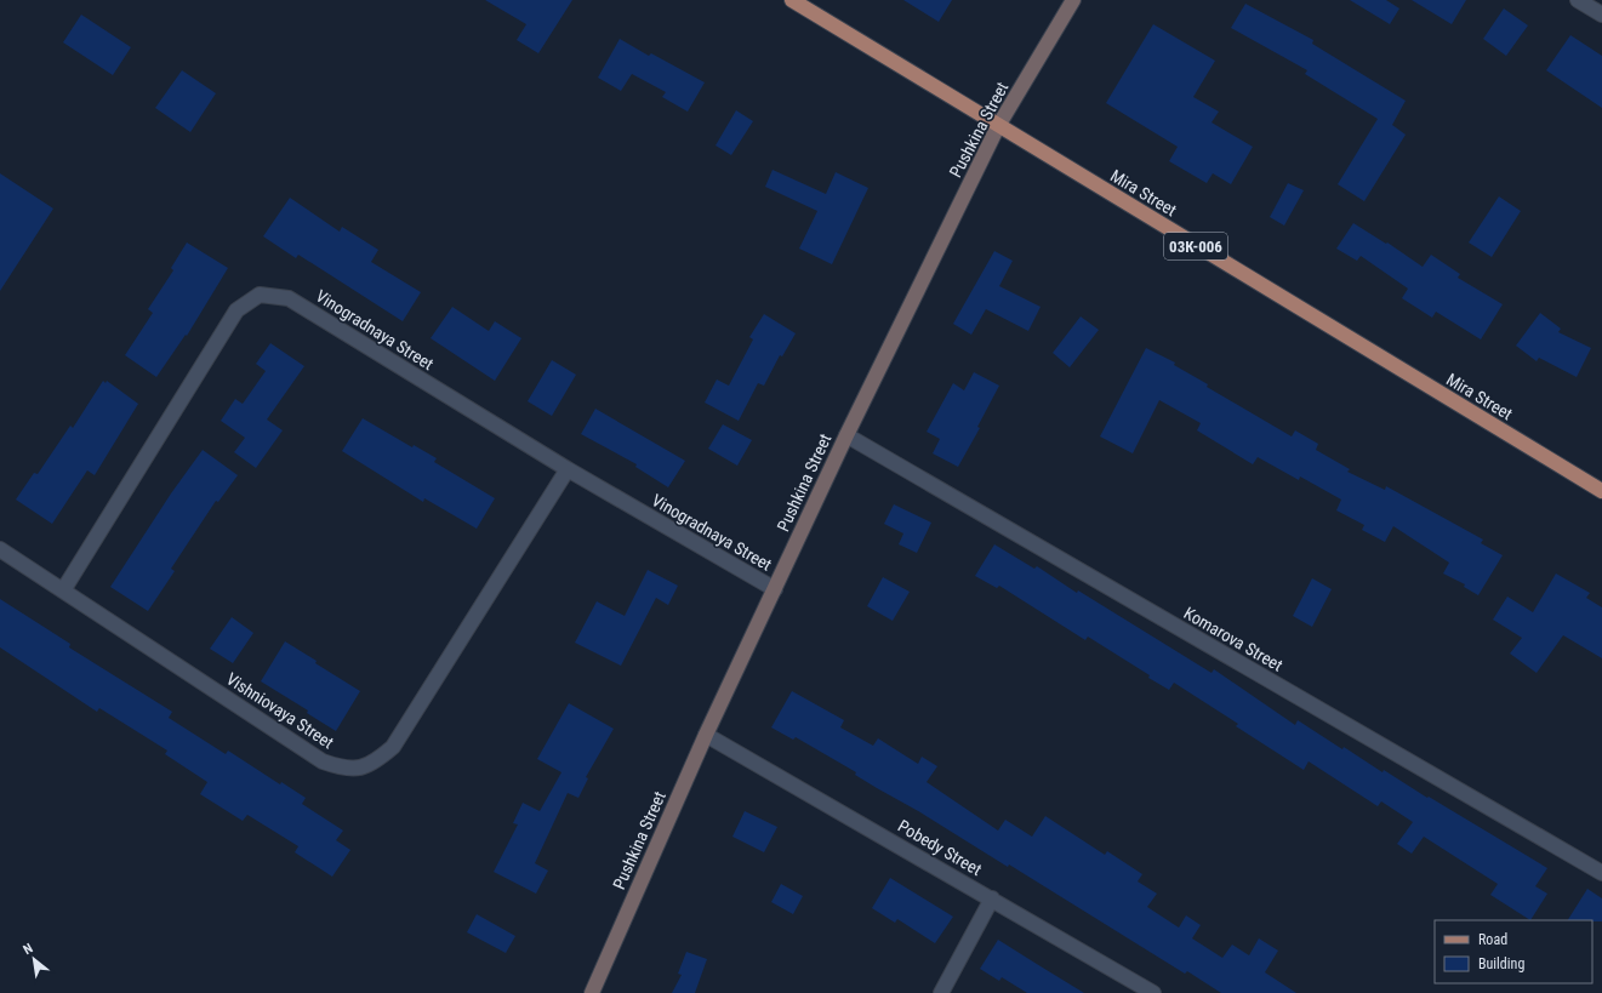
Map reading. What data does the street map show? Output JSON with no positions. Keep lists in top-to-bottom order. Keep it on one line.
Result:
{"streets":{"main road":["Mira Street","03К-006"],"street":["Pushkina Street","Vinogradnaya Street","Komarova Street","Vishniovaya Street","Pobedy Street"]},"crossings":[["Pushkina Street","Mira Street"],["Pushkina Street","Vinogradnaya Street"],["Pushkina Street","Komarova Street"],["Pushkina Street","Pobedy Street"],["Vinogradnaya Street","Vishniovaya Street"]],"legend":["Road","Building"],"north":"top left"}
